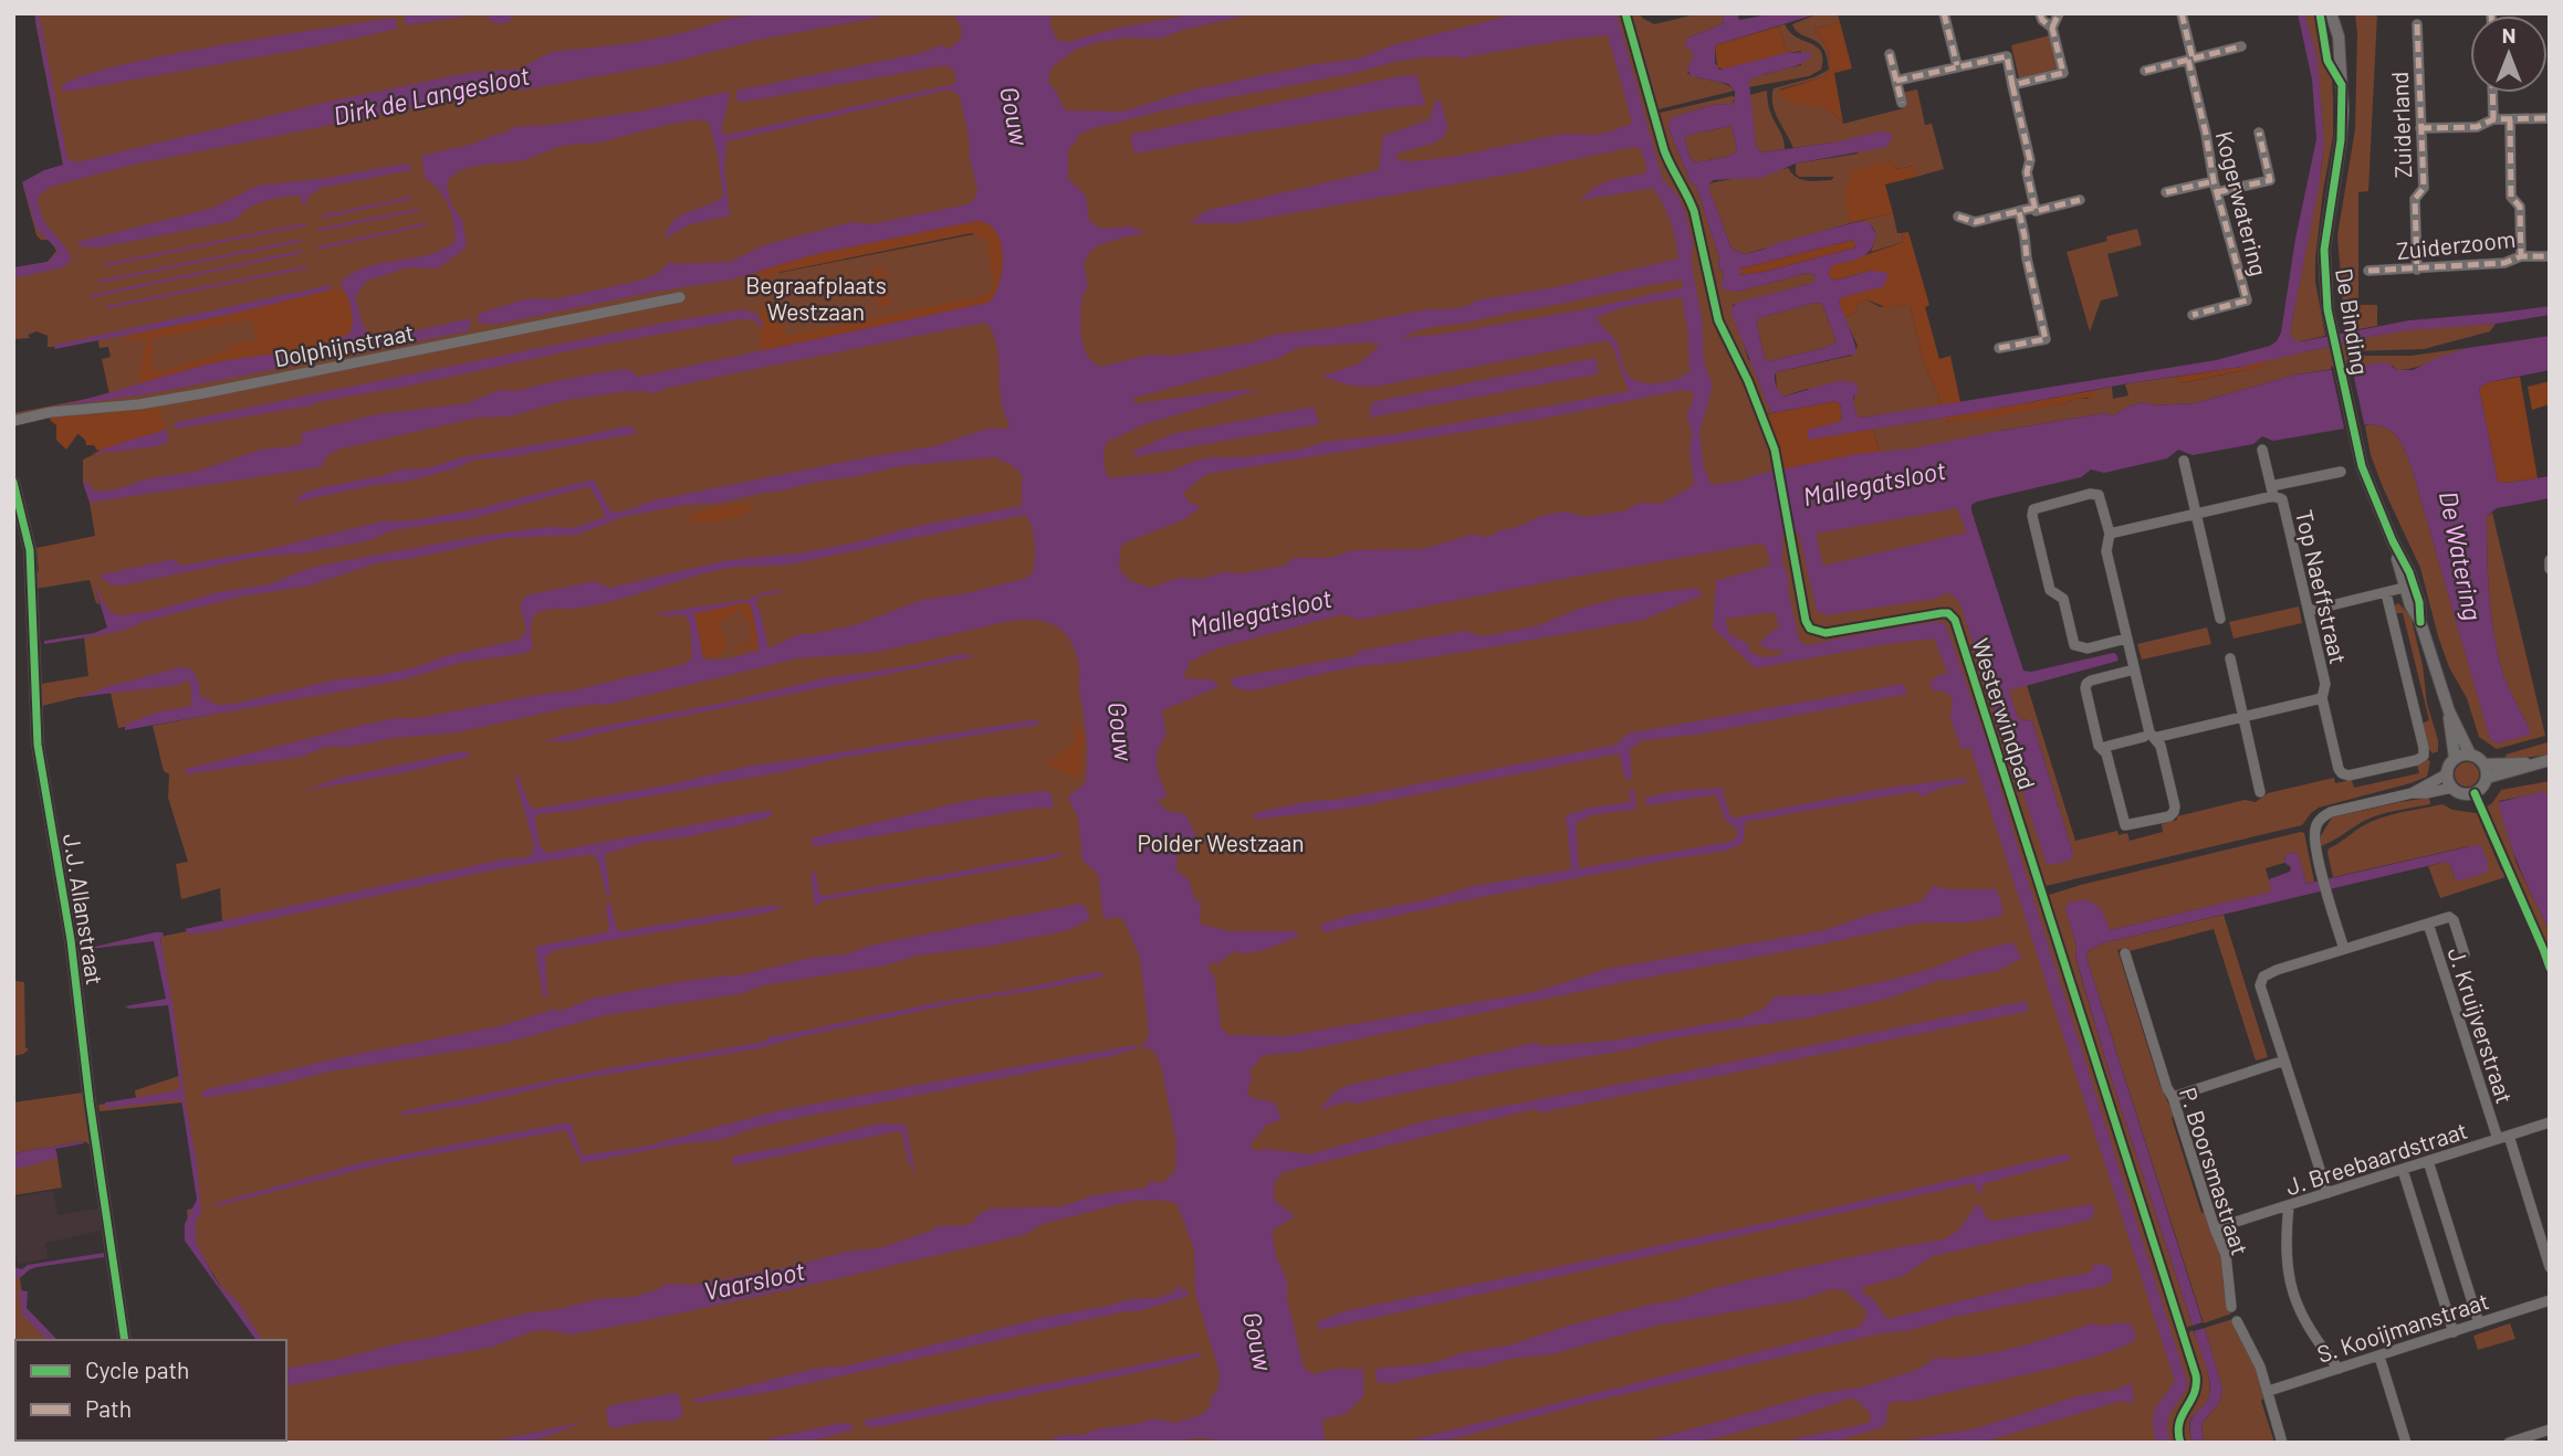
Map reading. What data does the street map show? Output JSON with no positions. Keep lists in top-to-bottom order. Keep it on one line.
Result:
{"streets":{"street":["Zuiderland","Kogerwatering","Zuiderzoom","De Binding","Dolphijnstraat","Top Naeffstraat","J.J. Allanstraat","J. Kruijverstraat","J. Breebaardstraat","P. Boorsmastraat","S. Kooijmanstraat"],"cycle path":["Westerwindpad"]},"crossings":[["Zuiderland","Zuiderzoom"],["J. Kruijverstraat","J. Breebaardstraat"],["J. Breebaardstraat","P. Boorsmastraat"]],"water":["Dirk de Langesloot","Gouw","Mallegatsloot","De Watering","Vaarsloot"],"parks":["Begraafplaats Westzaan","Polder Westzaan"],"legend":["Cycle path","Path"],"north":"top"}
